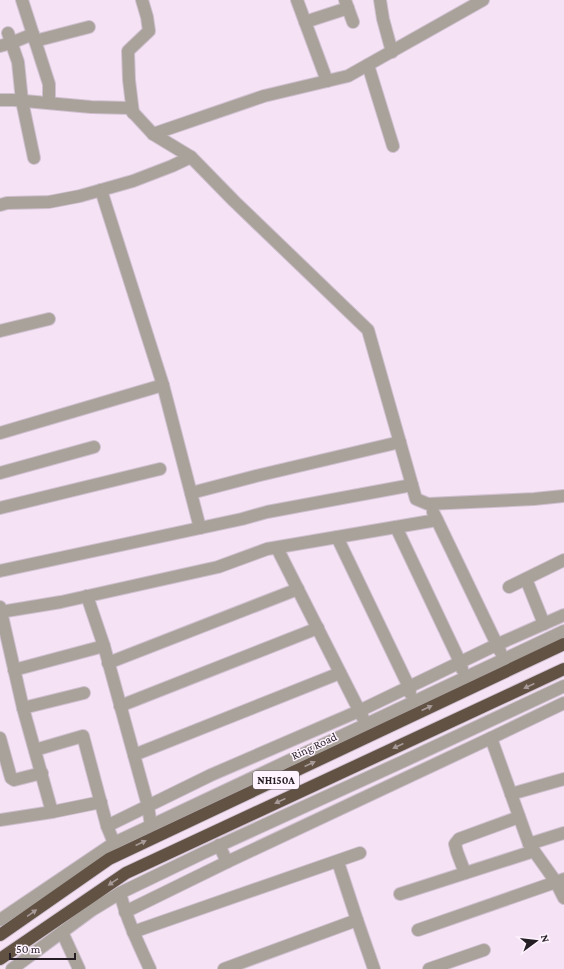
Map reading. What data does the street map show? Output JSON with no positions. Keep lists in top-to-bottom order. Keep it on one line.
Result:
{"streets":{"highway":["Ring Road","NH150A"]},"scale_bar":"50 m","north":"right"}
